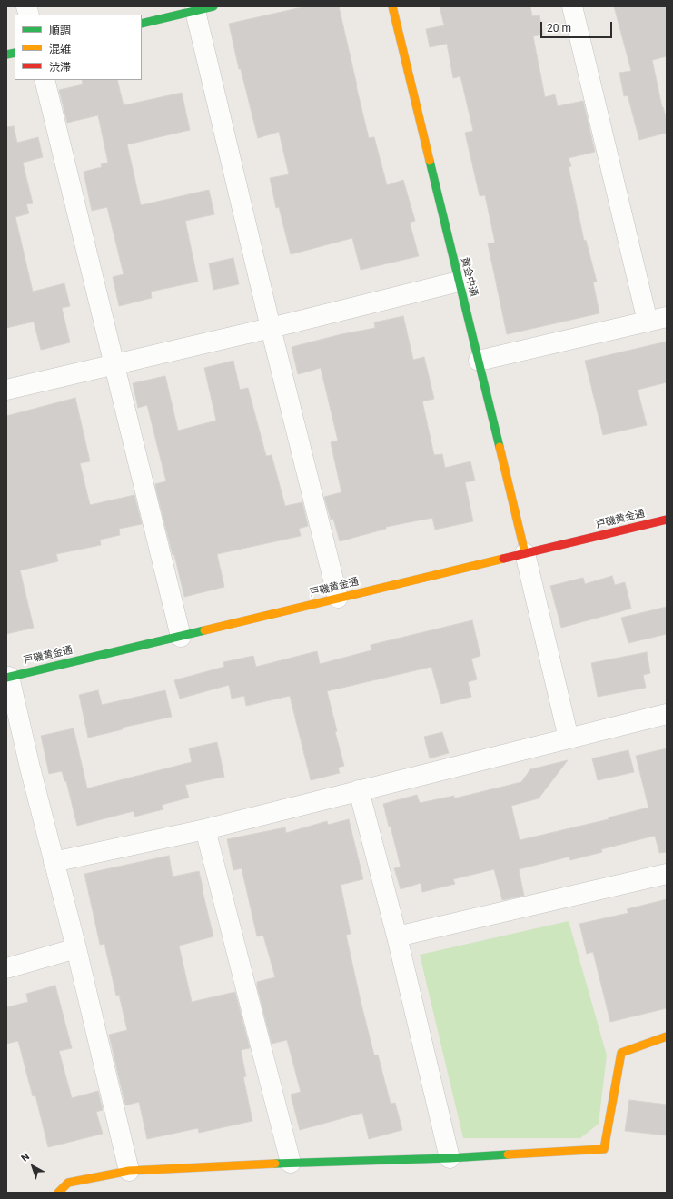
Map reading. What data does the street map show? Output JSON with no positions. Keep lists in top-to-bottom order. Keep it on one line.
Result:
{"streets":{"street":["黄金中通","戸磯黄金通"]},"crossings":[["黄金中通","戸磯黄金通"]],"legend":["順調","混雑","渋滞"],"scale_bar":"20 m","north":"top left"}
